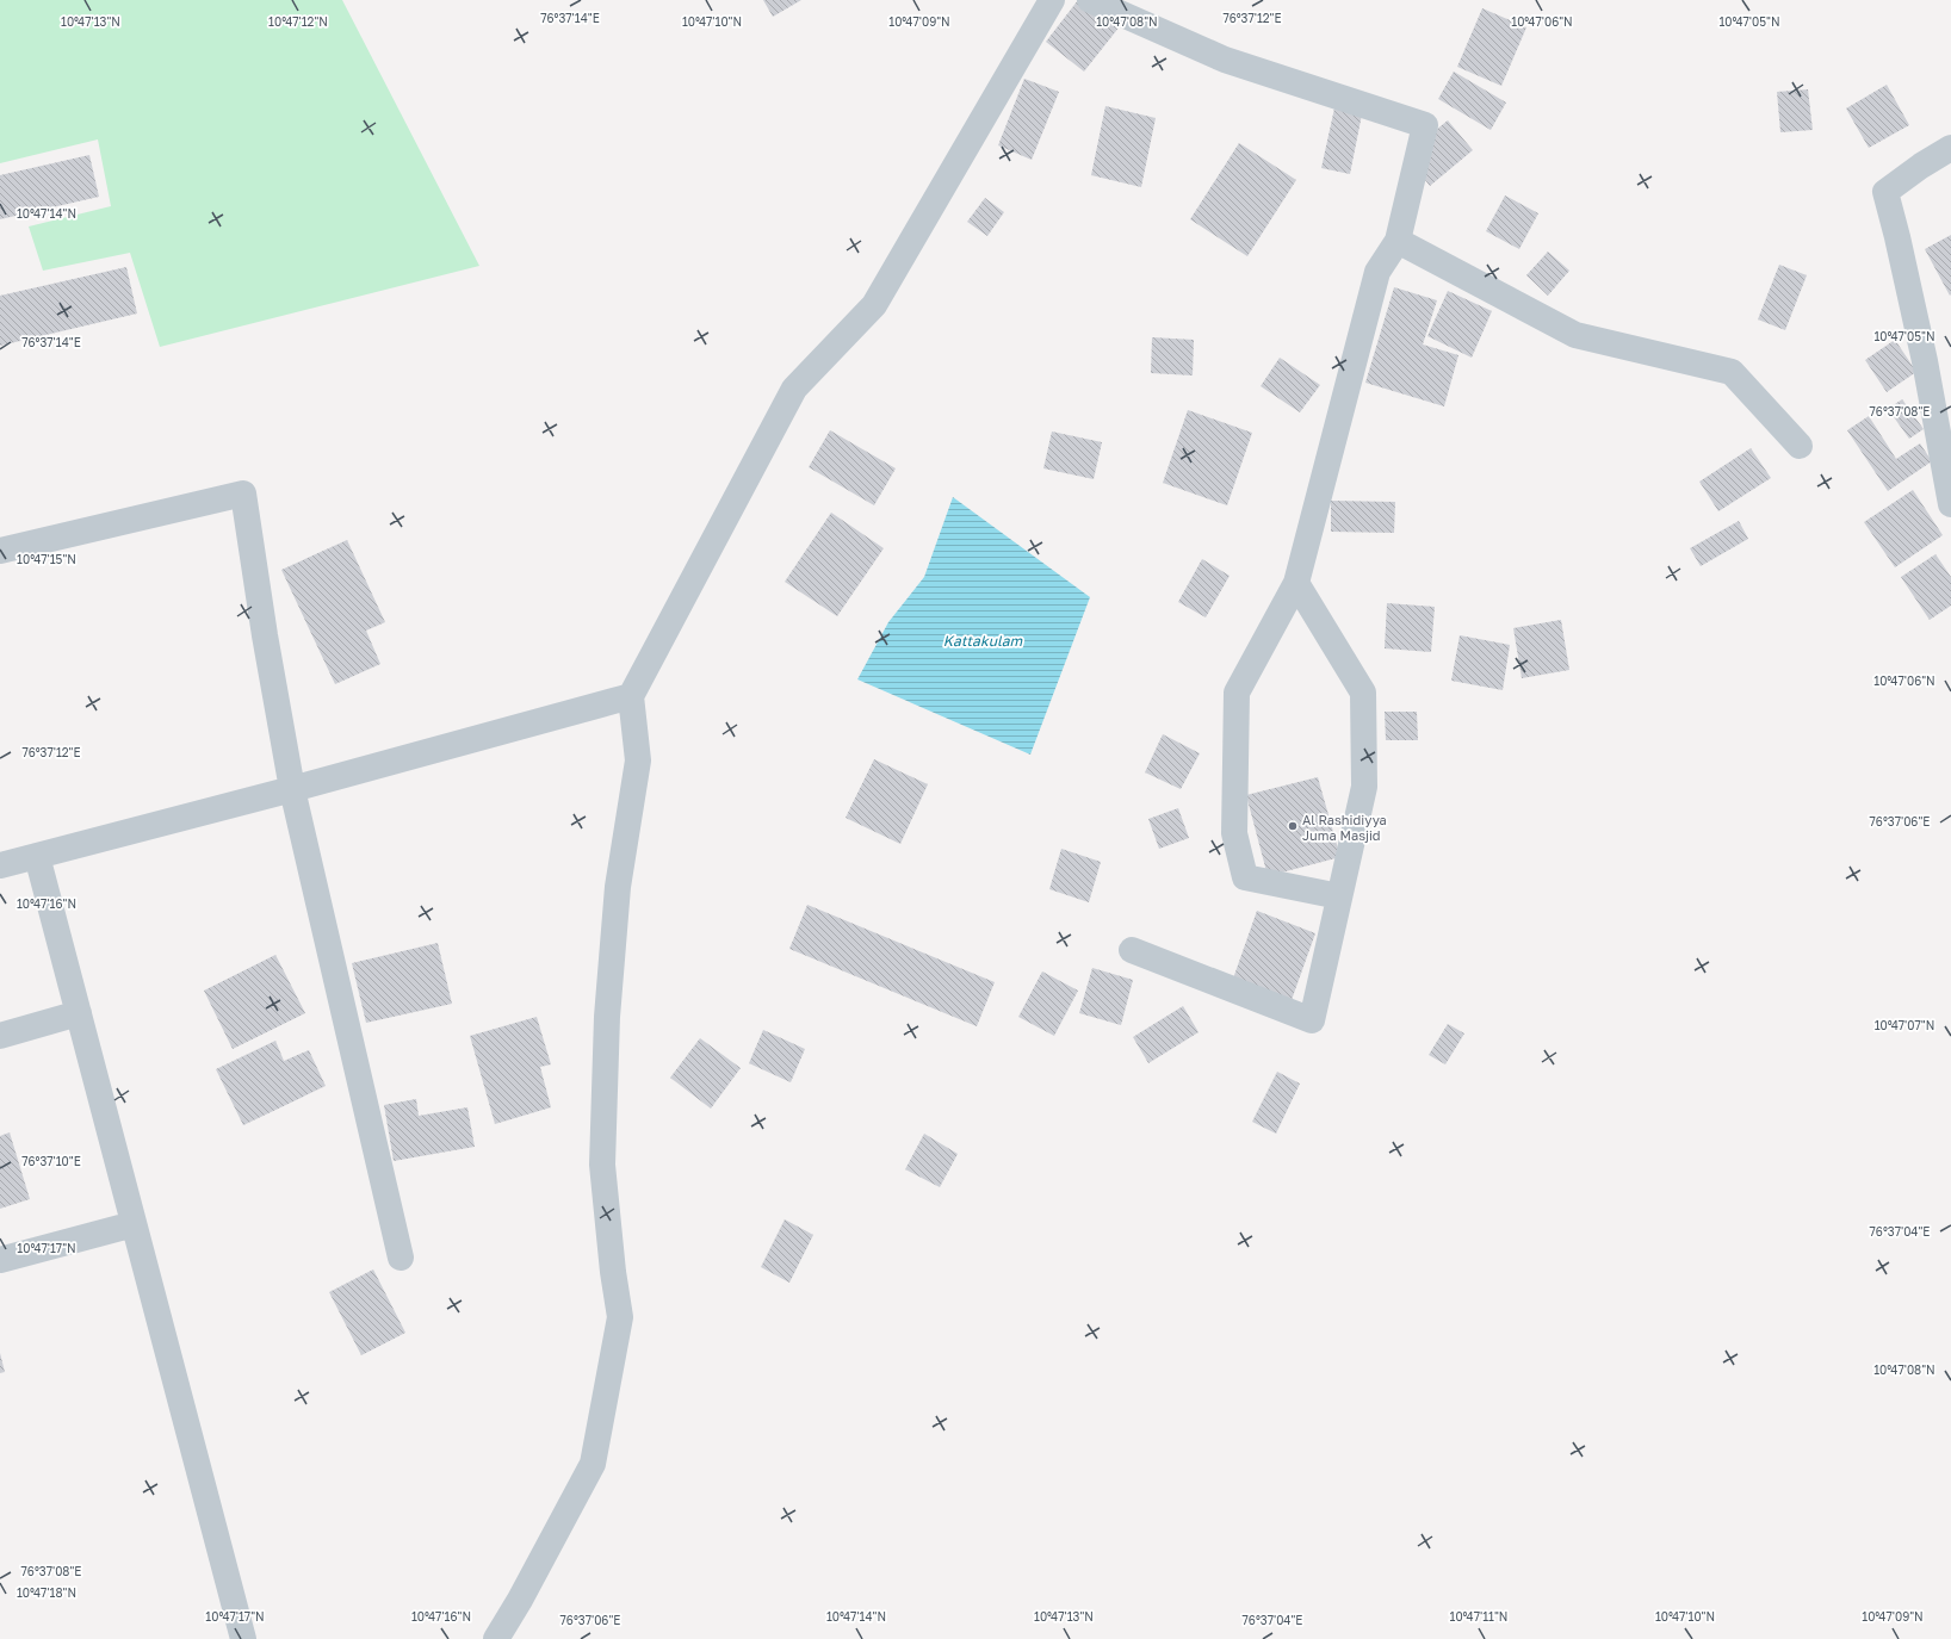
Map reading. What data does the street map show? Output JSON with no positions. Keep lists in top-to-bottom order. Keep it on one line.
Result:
{"water":["Kattakulam"],"places":["Al Rashidiyya Juma Masjid"],"coordinates":["76°37'14\"E","76°37'12\"E","10°47'13\"N","10°47'12\"N","10°47'10\"N","10°47'09\"N","10°47'08\"N","10°47'06\"N","10°47'05\"N","10°47'14\"N","76°37'08\"E","10°47'15\"N","76°37'06\"E","10°47'16\"N","10°47'07\"N","76°37'10\"E","76°37'04\"E","10°47'17\"N","10°47'18\"N","10°47'11\"N"]}
